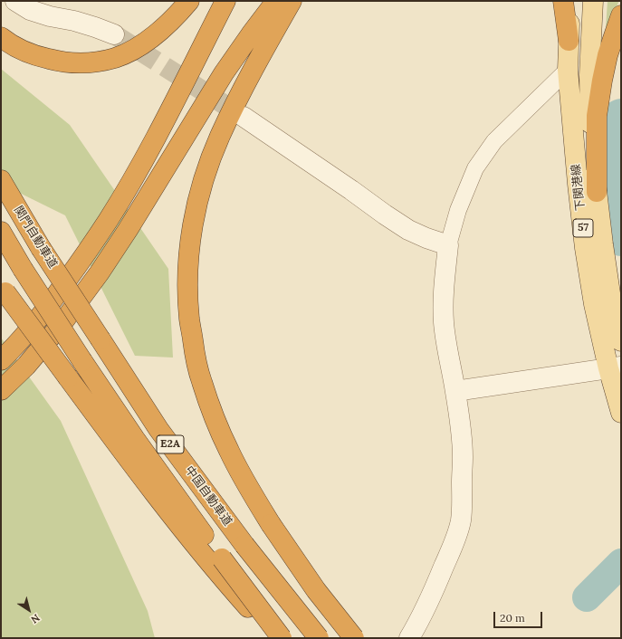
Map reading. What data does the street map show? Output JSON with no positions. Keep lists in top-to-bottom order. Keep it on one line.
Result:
{"streets":{"highway":["関門自動車道","E2A","中国自動車道"],"main road":["下関港線","57"]},"crossings":[["関門自動車道","中国自動車道"]],"scale_bar":"20 m","north":"bottom right"}
